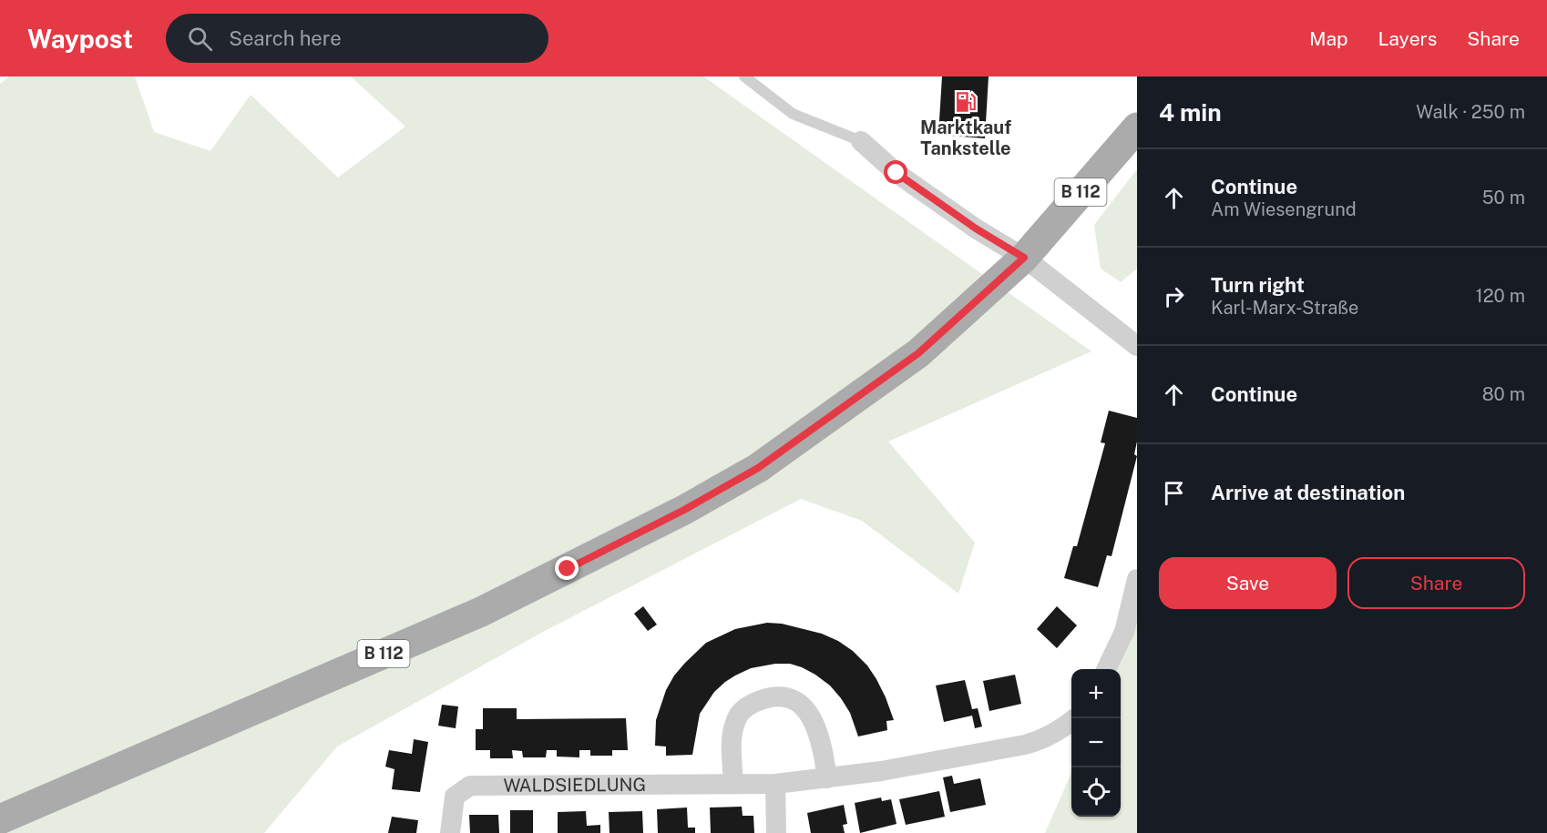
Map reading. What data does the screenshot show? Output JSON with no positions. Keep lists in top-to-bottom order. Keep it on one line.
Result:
{"streets":{"main road":["B 112"],"street":["WALDSIEDLUNG"]},"places":{"fuel station":["Marktkauf Tankstelle"]},"page":{"header":"Waypost","search":"Search here","nav":["Map","Layers","Share"],"heading":["4 min","Walk · 250 m"],"list":[["Continue","Am Wiesengrund","50 m"],["Turn right","Karl-Marx-Straße","120 m"],["Continue","80 m"],"Arrive at destination"],"buttons":["Save","Share"],"map_buttons":["+","−"]}}
